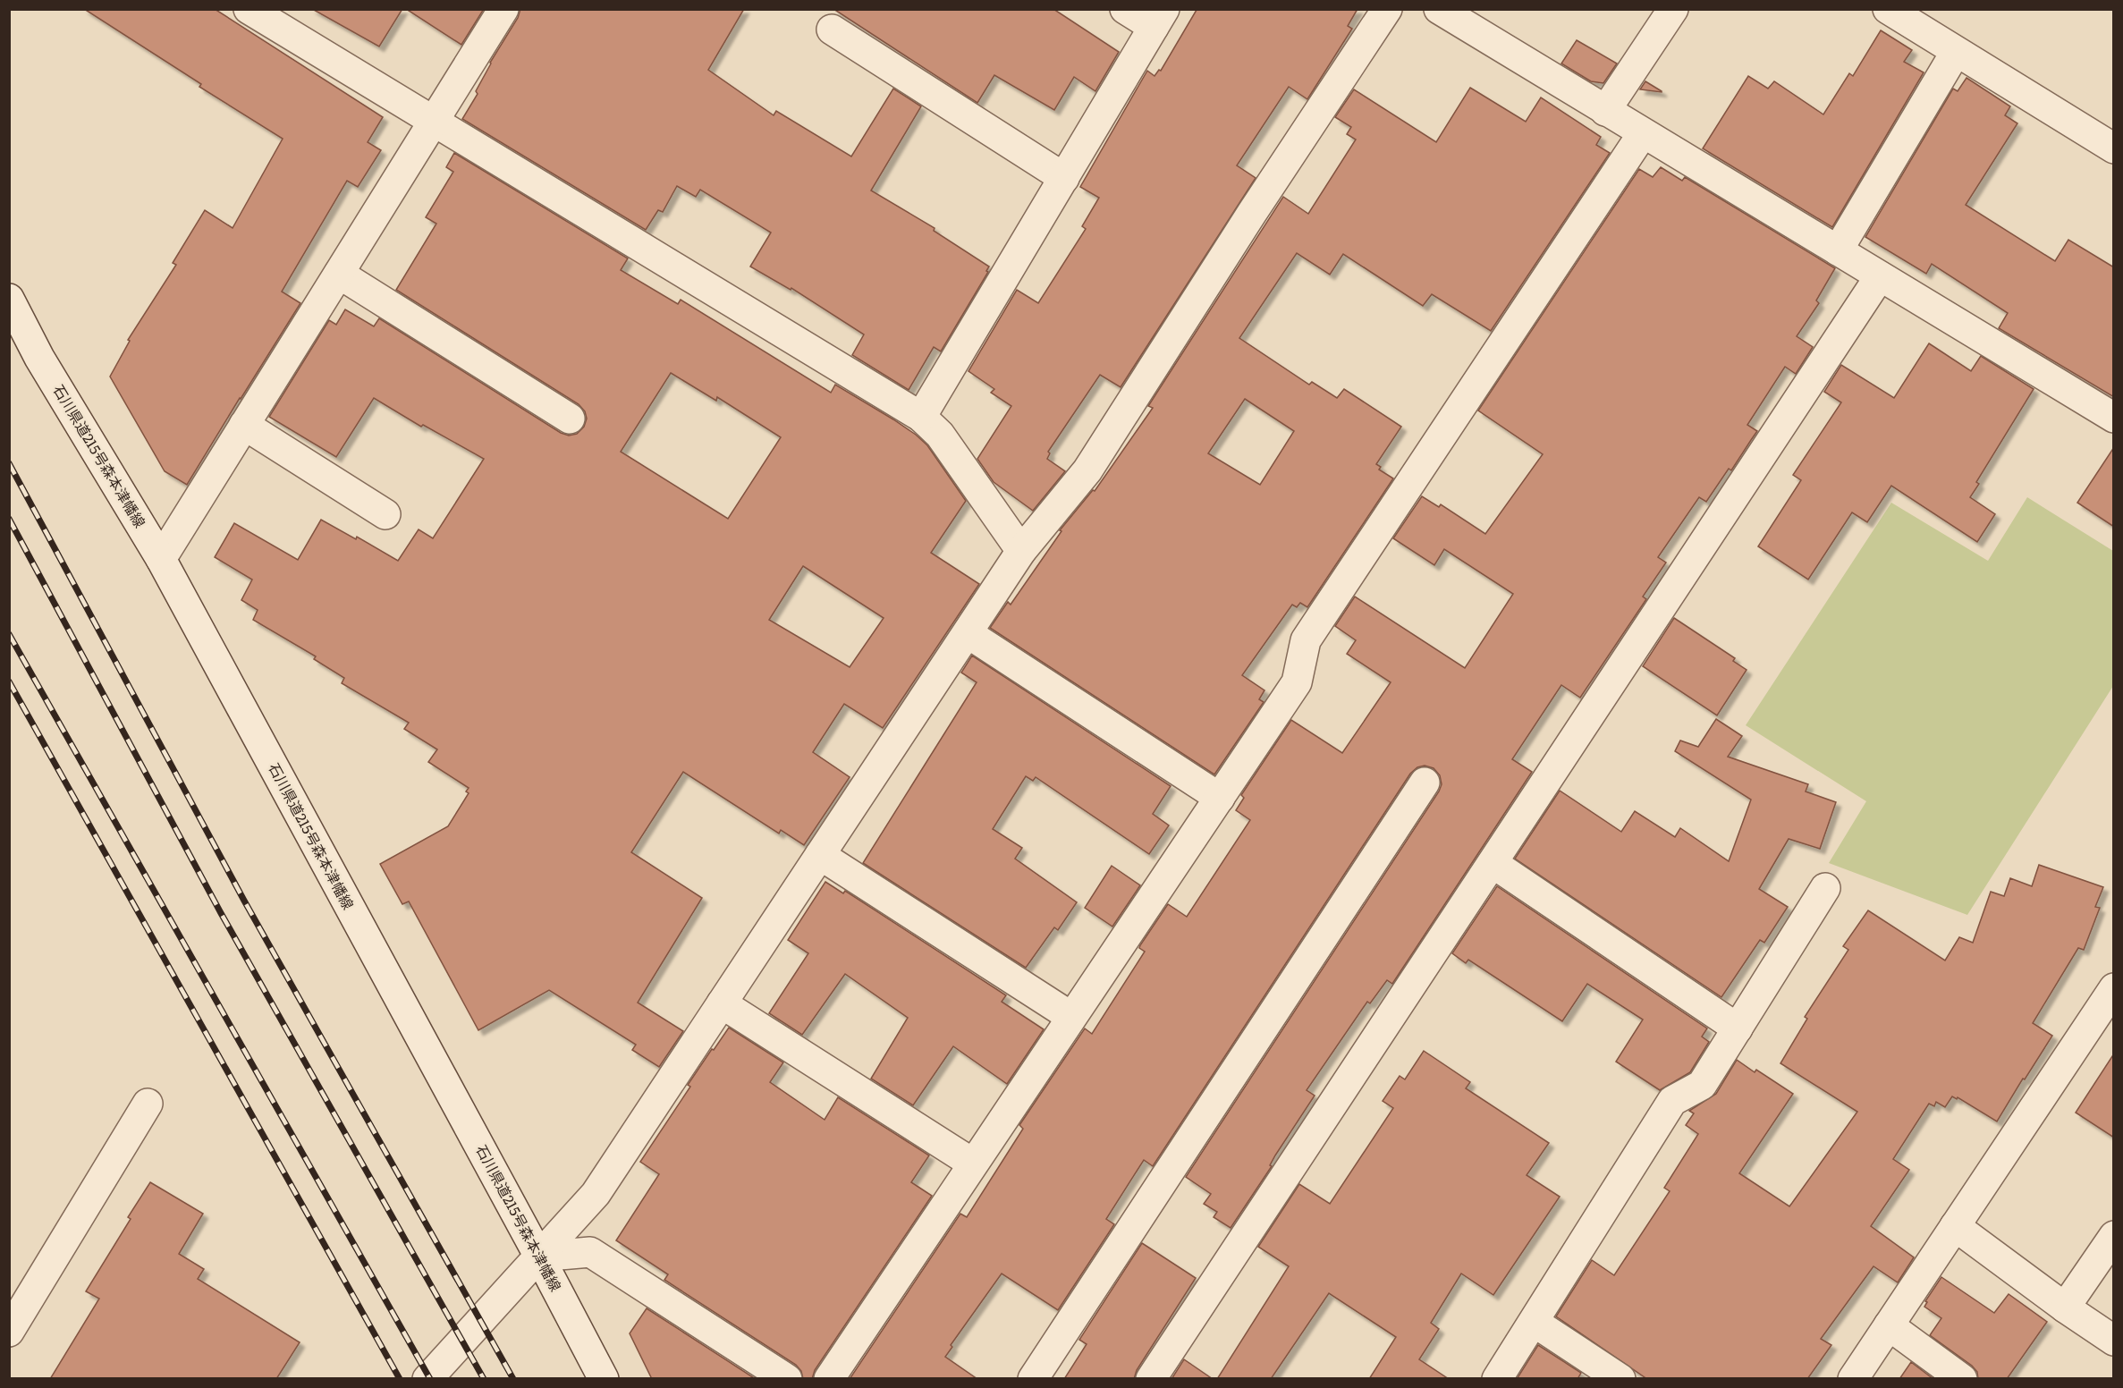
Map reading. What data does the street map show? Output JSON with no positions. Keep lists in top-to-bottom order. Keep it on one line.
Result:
{"streets":{"street":["石川県道215号森本津幡線"]}}
